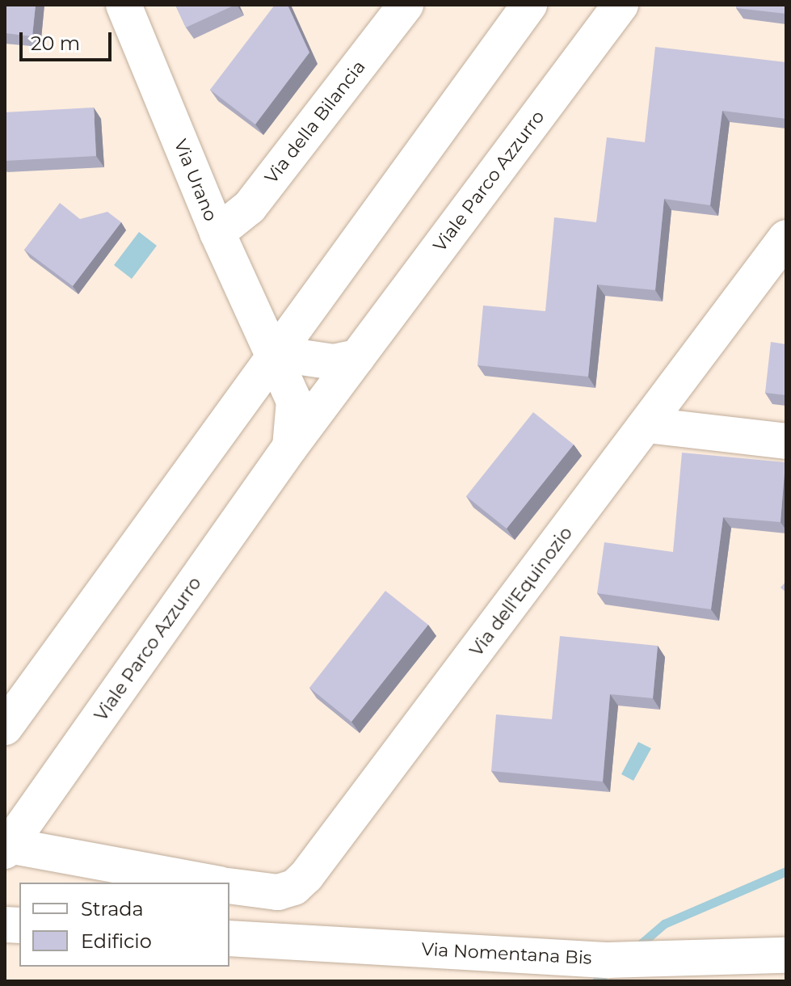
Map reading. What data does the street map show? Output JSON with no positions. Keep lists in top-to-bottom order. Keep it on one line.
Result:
{"streets":{"street":["Via della Bilancia","Via Urano","Viale Parco Azzurro","Via dell'Equinozio","Via Nomentana Bis"]},"crossings":[["Via della Bilancia","Via Urano"]],"legend":["Strada","Edificio"],"scale_bar":"20 m"}
